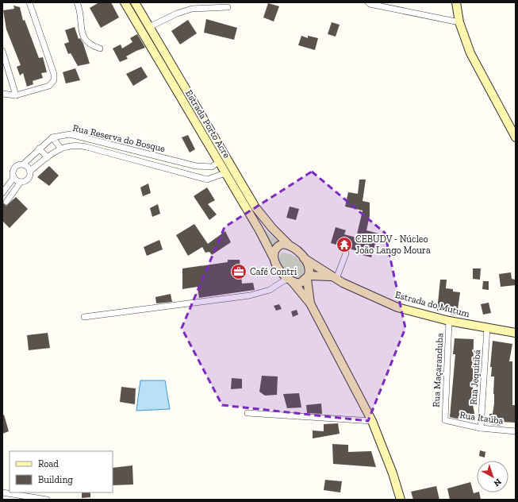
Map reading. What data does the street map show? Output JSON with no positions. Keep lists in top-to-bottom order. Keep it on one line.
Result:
{"streets":{"main road":["Estrada Porto Acre","Estrada do Mutum"],"street":["Rua Reserva do Bosque","Rua Maçaranduba","Rua Jequitibá","Rua Itaúba"]},"crossings":[["Estrada Porto Acre","Rua Reserva do Bosque"],["Estrada Porto Acre","Estrada do Mutum"],["Estrada do Mutum","Rua Maçaranduba"],["Estrada do Mutum","Rua Jequitibá"],["Rua Maçaranduba","Rua Itaúba"],["Rua Jequitibá","Rua Itaúba"]],"places":{"temple":["CEBUDV - Núcleo João Lango Moura"],"office":["Café Contri"]},"legend":["Road","Building"],"north":"bottom right"}
